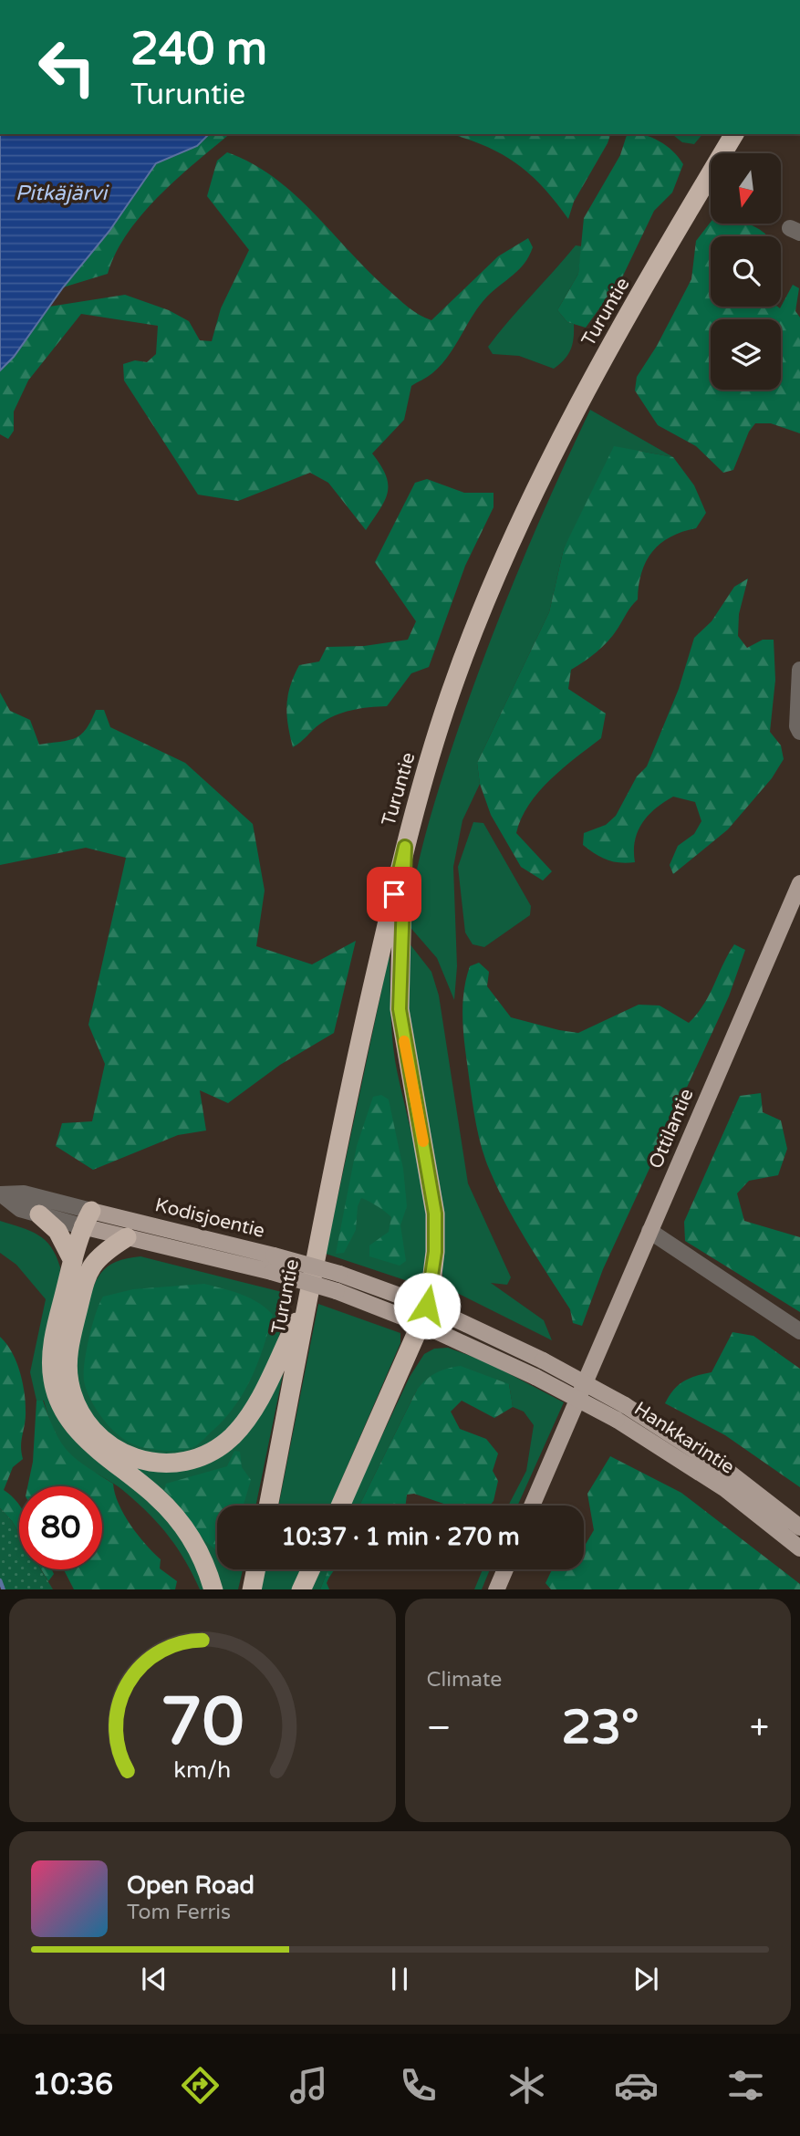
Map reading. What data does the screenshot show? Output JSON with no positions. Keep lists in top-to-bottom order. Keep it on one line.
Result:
{"streets":{"highway":["Turuntie"],"main road":["Ottilantie","Kodisjoentie","Hankkarintie"]},"crossings":[["Kodisjoentie","Hankkarintie"]],"water":["Pitkäjärvi"],"north":"bottom","page":{"turn":["240 m","Turuntie"],"limit":"80","trip":"10:37 · 1 min · 270 m","tile":"Climate","heat":["−","23°","+"],"song":["Open Road","Tom Ferris"],"tabs":"10:36","gauge":["70","km/h"]}}
